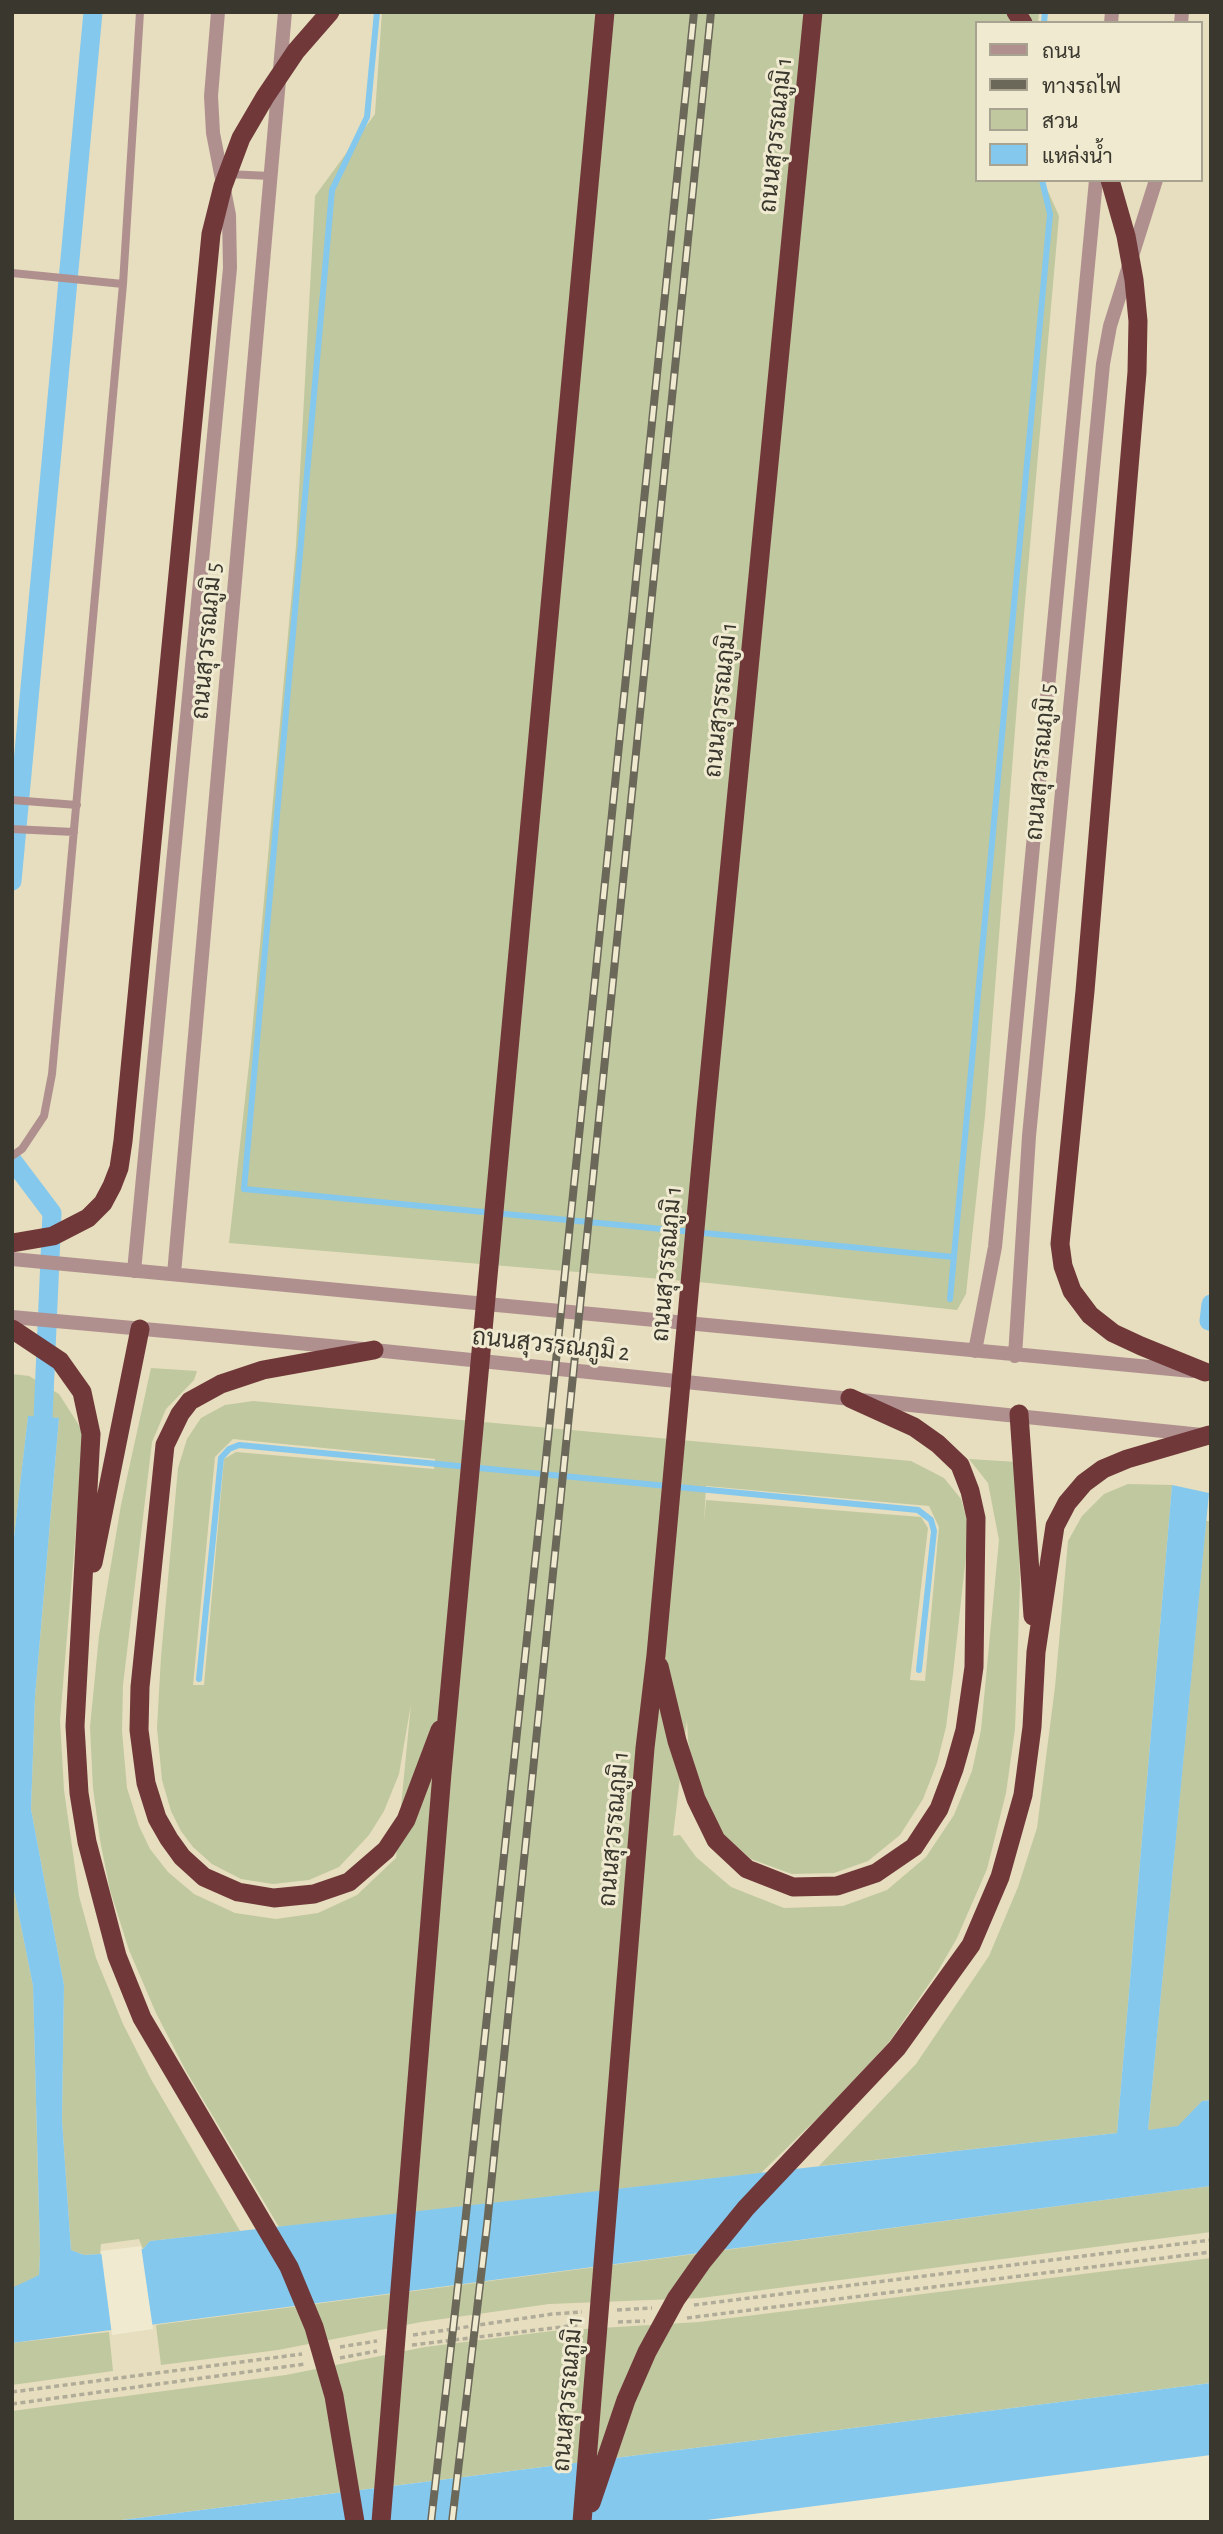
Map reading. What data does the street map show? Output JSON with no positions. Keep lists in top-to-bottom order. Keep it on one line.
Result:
{"streets":{"highway":["ถนนสุวรรณภูมิ 1"],"street":["ถนนสุวรรณภูมิ 5","ถนนสุวรรณภูมิ 2"]},"crossings":[["ถนนสุวรรณภูมิ 5","ถนนสุวรรณภูมิ 2"]],"legend":["ถนน","ทางรถไฟ","สวน","แหล่งน้ำ"]}
